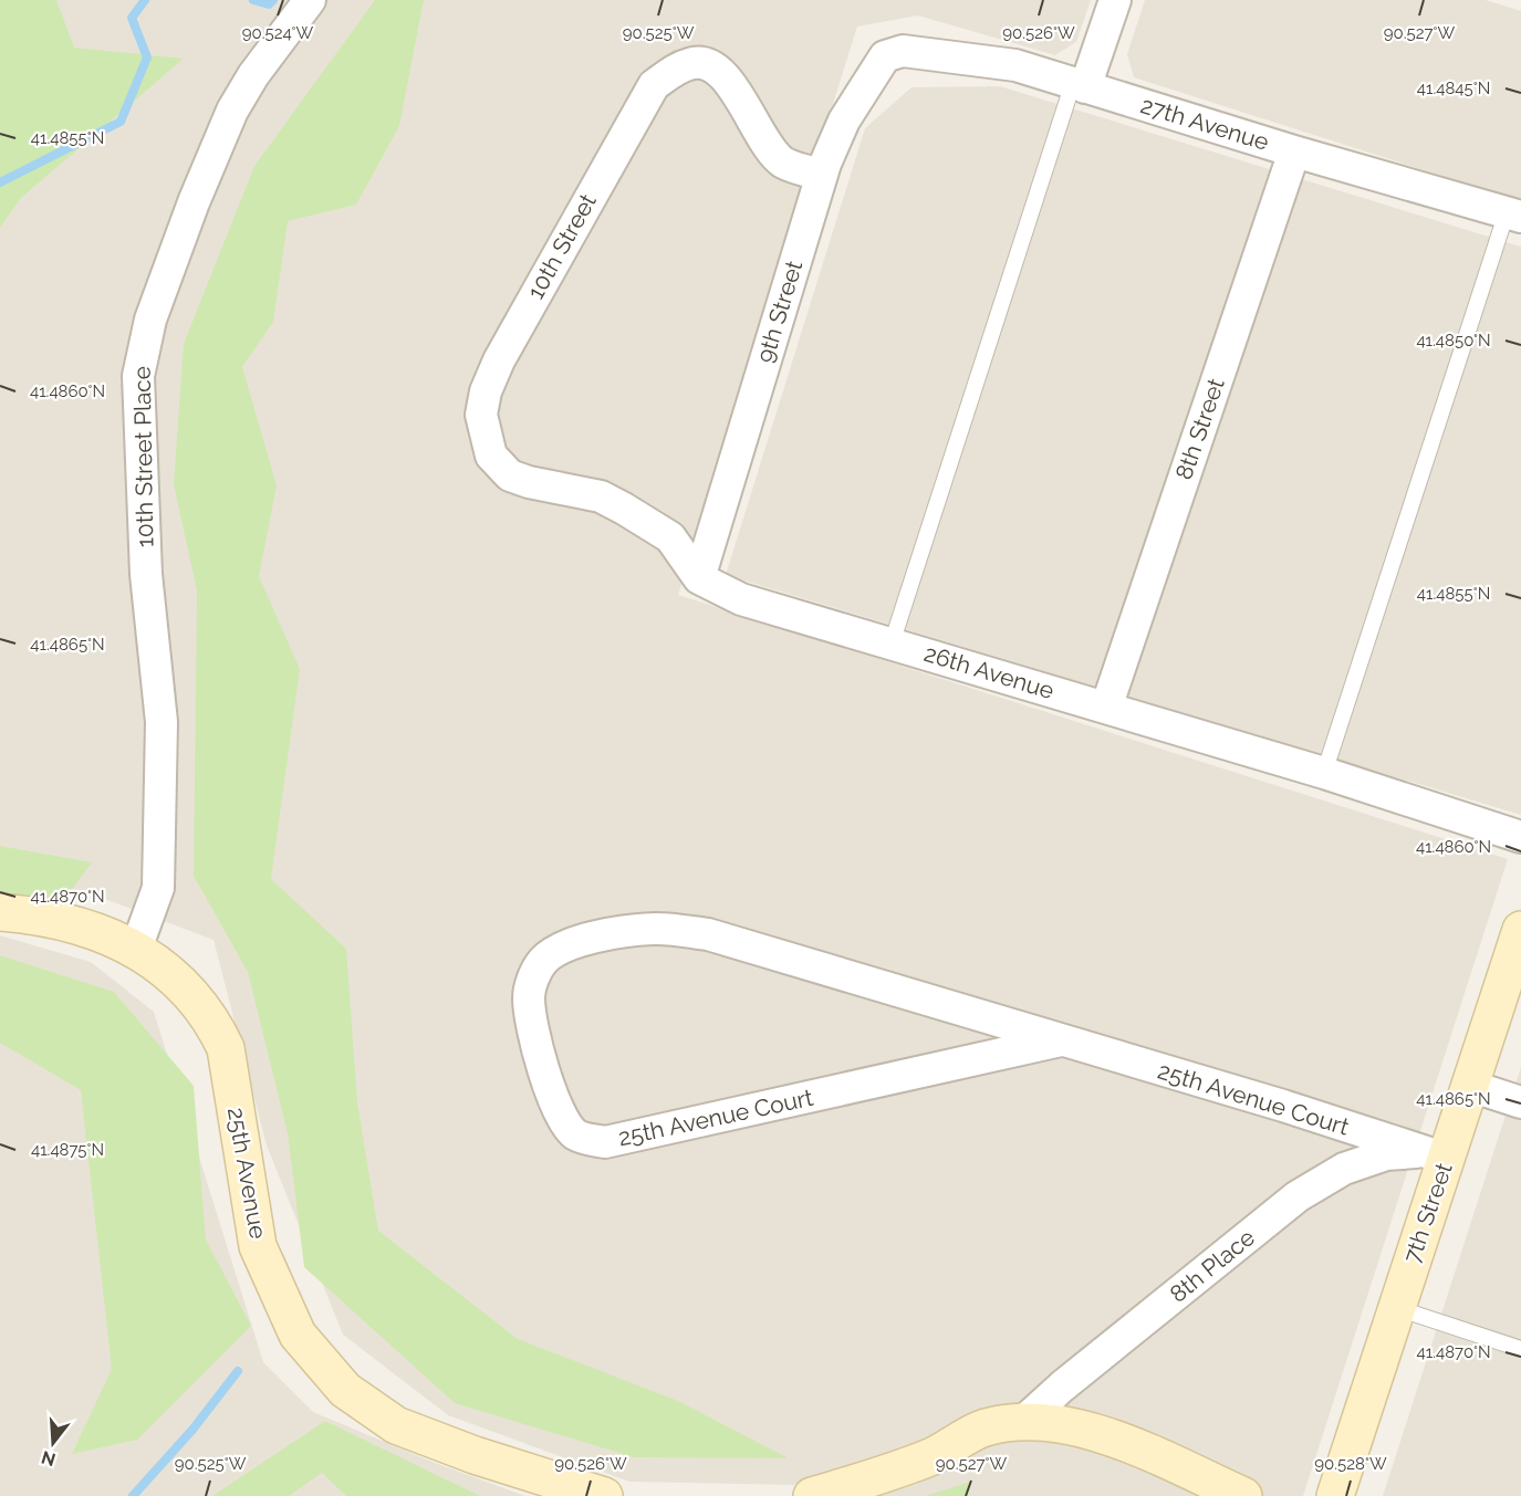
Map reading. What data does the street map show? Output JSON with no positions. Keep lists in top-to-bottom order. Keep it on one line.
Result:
{"streets":{"street":["27th Avenue","10th Street","9th Street","8th Street","10th Street Place","26th Avenue","25th Avenue Court","25th Avenue","7th Street","8th Place"]},"crossings":[["27th Avenue","9th Street"],["27th Avenue","8th Street"],["10th Street","9th Street"],["10th Street","26th Avenue"],["9th Street","26th Avenue"],["8th Street","26th Avenue"],["10th Street Place","25th Avenue"],["25th Avenue Court","7th Street"],["25th Avenue Court","8th Place"],["7th Street","8th Place"]],"north":"bottom","coordinates":["90.524°W","90.525°W","90.526°W","90.527°W","41.4845°N","41.4855°N","41.4850°N","41.4860°N","41.4865°N","41.4870°N","41.4875°N","90.528°W"]}
